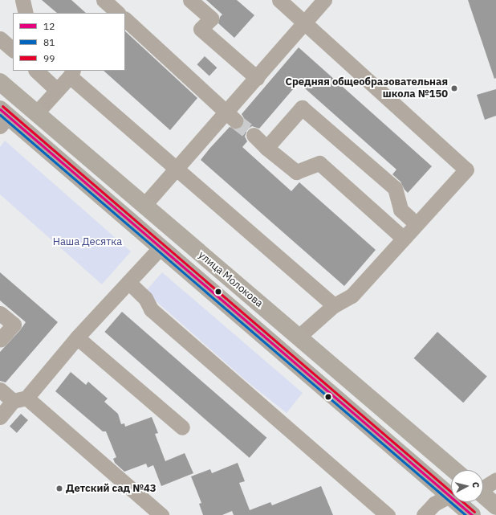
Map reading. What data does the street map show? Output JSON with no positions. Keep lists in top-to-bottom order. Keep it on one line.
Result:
{"streets":{"main road":["улица Молокова"]},"parks":["Наша Десятка"],"places":["Средняя общеобразовательная школа №150","Детский сад №43"],"lines":["transit line 99","transit line 12","transit line 81"],"legend":["12","81","99"],"north":"right"}
